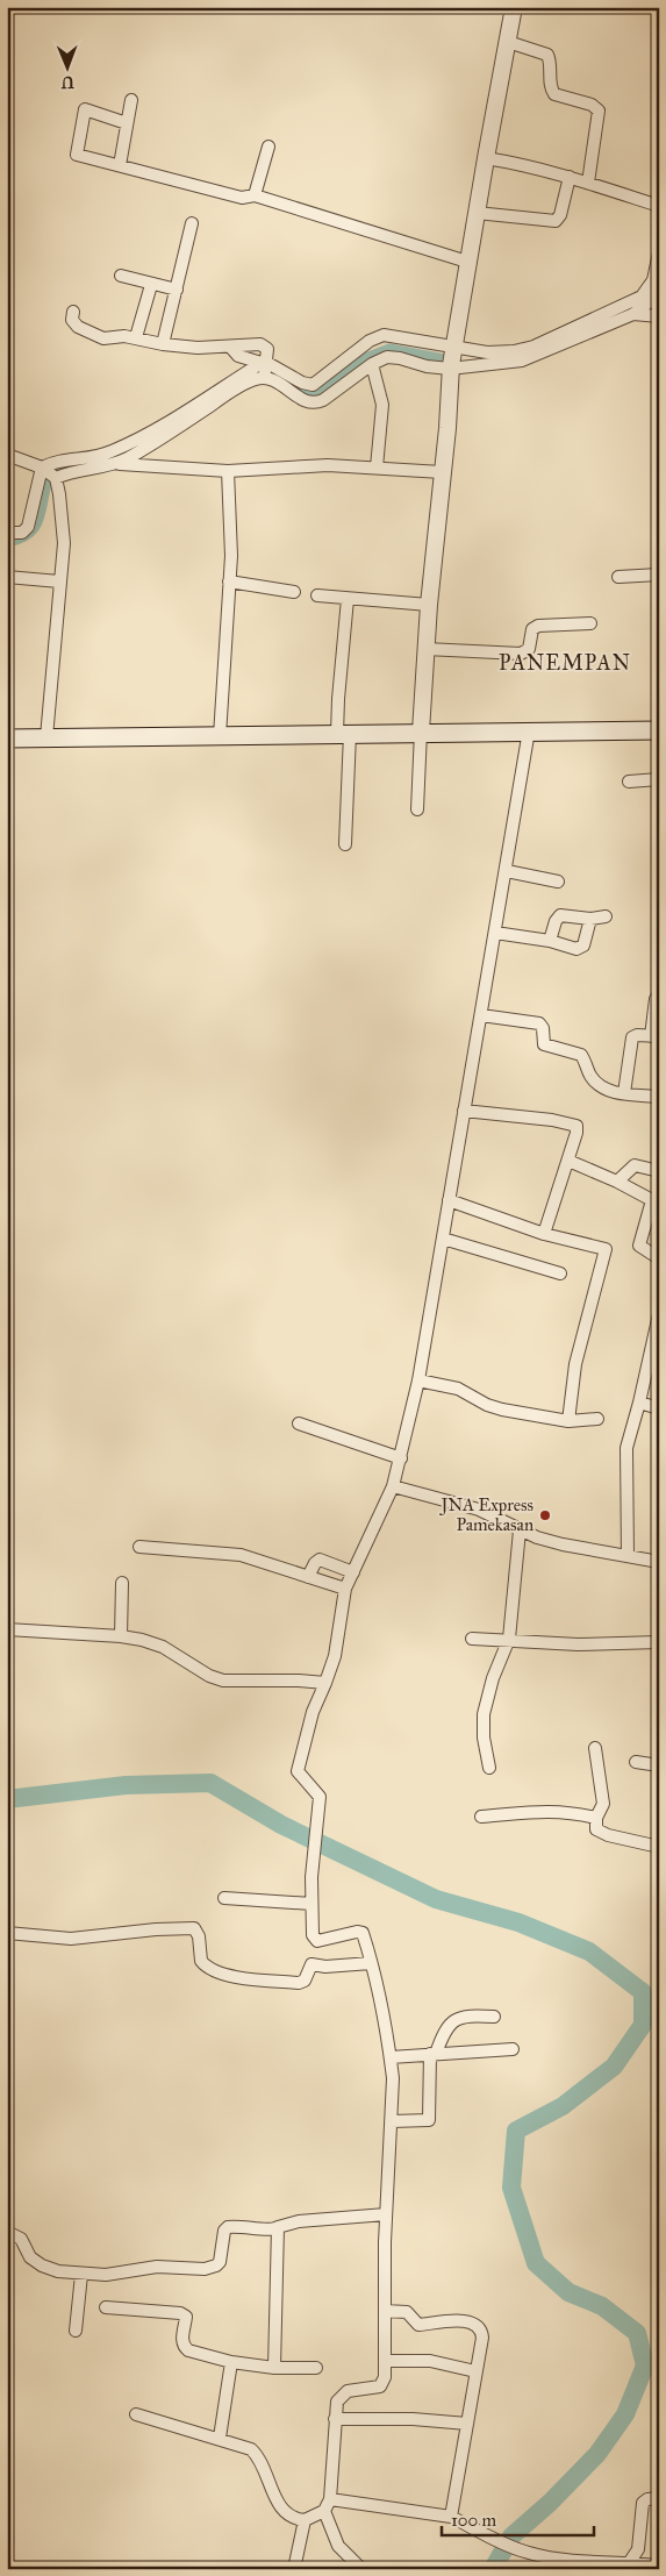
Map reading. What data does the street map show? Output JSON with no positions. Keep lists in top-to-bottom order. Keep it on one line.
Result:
{"districts":["PANEMPAN"],"places":["JNA Express Pamekasan"],"scale_bar":"100 m","north":"bottom"}
